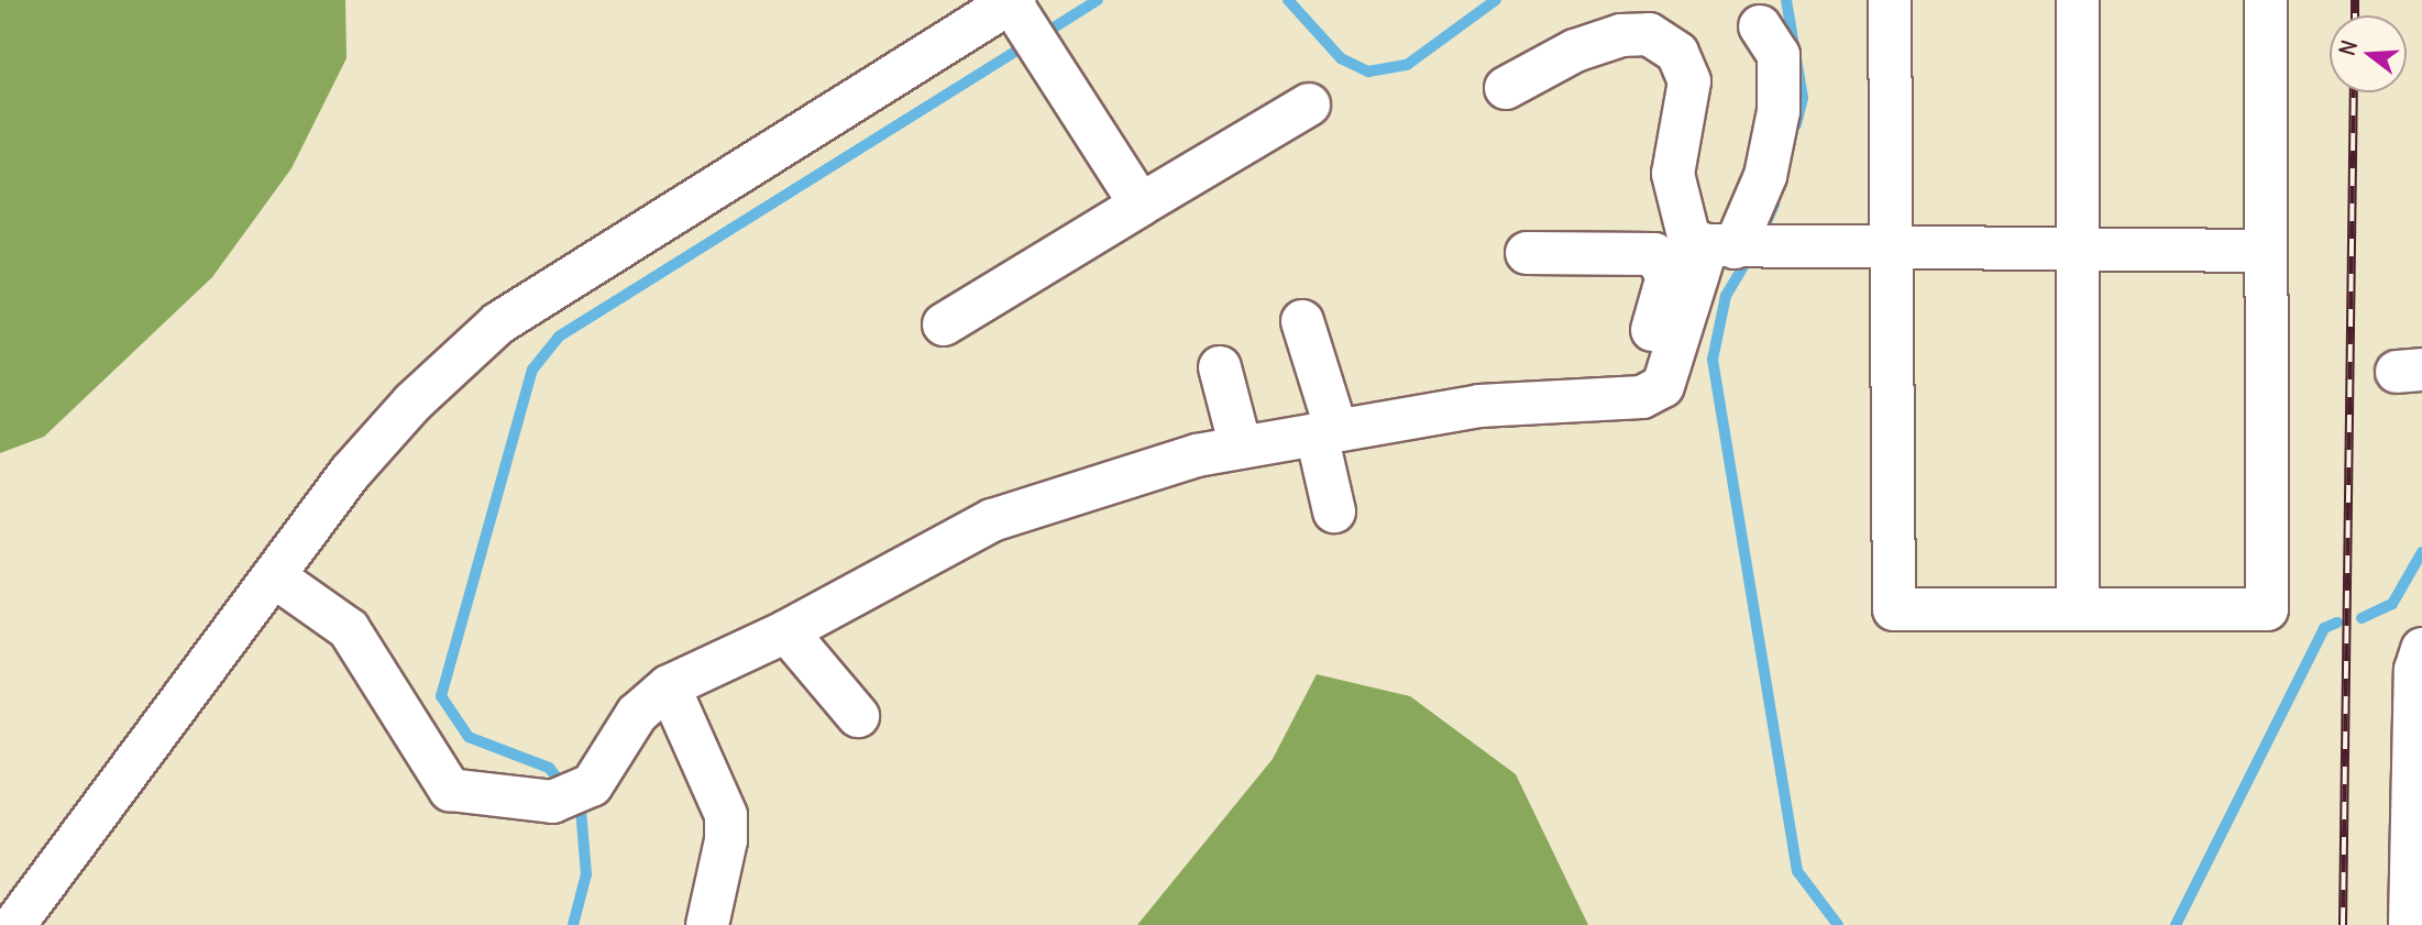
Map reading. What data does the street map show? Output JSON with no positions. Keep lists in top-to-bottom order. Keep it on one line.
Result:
{"north":"left"}
